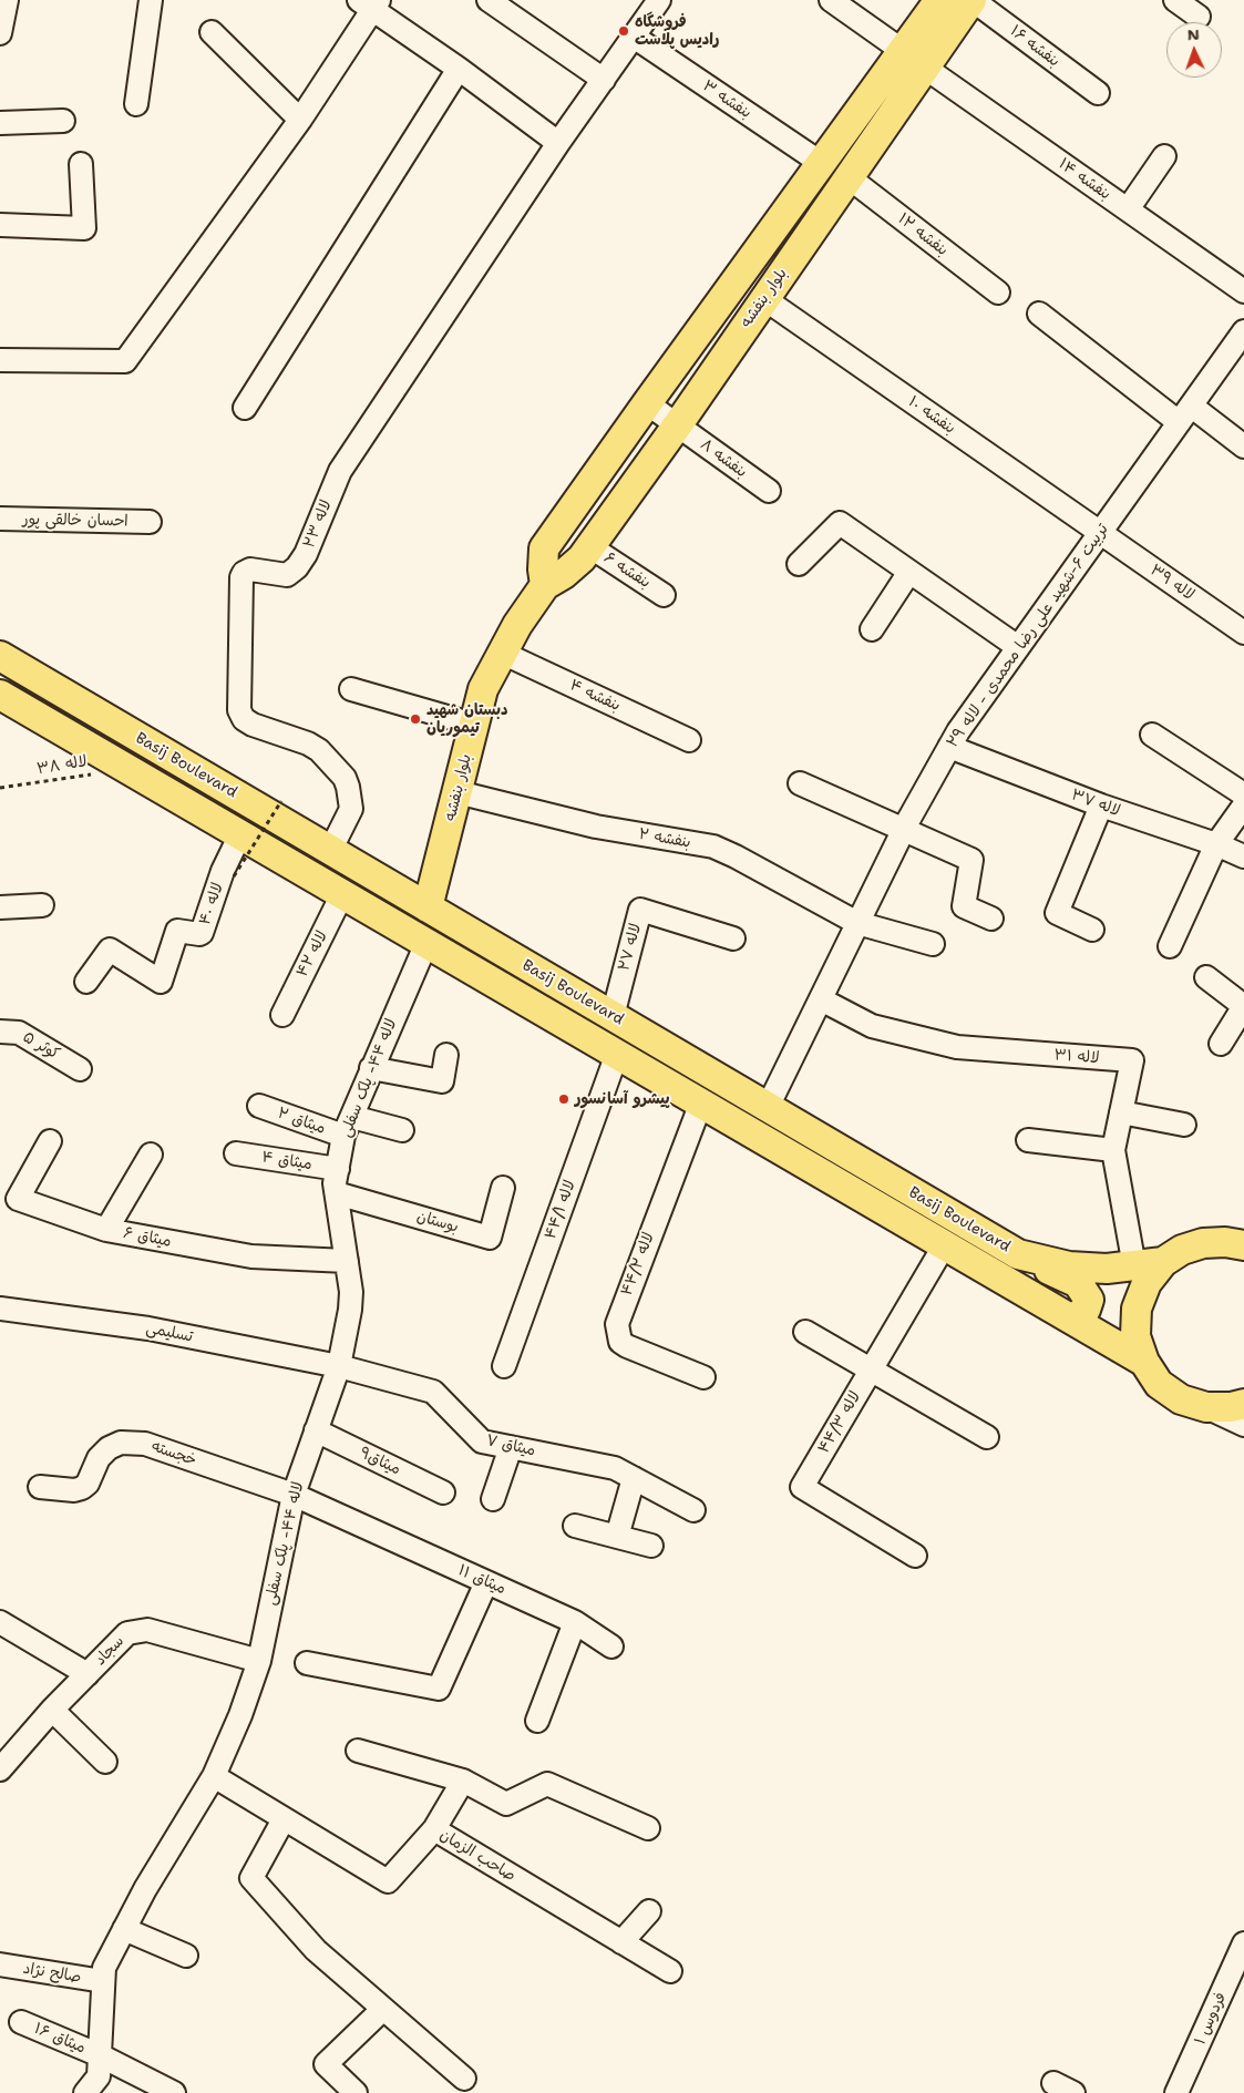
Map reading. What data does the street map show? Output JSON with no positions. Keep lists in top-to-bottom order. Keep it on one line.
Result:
{"streets":{"main road":["بلوار بنفشه","Basij Boulevard"],"street":["بنفشه ۱۶","بنفشه ۳","بنفشه ۱۴","بنفشه ۱۲","بنفشه ۱۰","بنفشه ۸","احسان خالقی پور","لاله ۲۳","بنفشه ۶","لاله ۳۹","تربیت ۶-شهید علی رضا محمدی - لاله ۲۹","بنفشه ۴","لاله ۳۷","بنفشه ۲","لاله ۴۰","لاله ۲۷","لاله ۴۲","کوثر ۵","لاله ۳۱","لاله ۴۴- پلک سفلی","میثاق ۲","میثاق ۴","لاله ۴۴/۱","بوستان","میثاق ۶","لاله ۴۴/۲","تسلیمی","لاله ۴۴/۳","میثاق ۷","خجسته","میثاق۹","میثاق ۱۱","سجاد","صاحب الزمان","صالح نژاد","فردوس ۱","میثاق ۱۶"],"path":["لاله ۳۸"]},"crossings":[["بنفشه ۱۶","بلوار بنفشه"],["بنفشه ۳","بلوار بنفشه"],["بنفشه ۳","لاله ۲۳"],["بنفشه ۱۴","بلوار بنفشه"],["بنفشه ۱۲","بلوار بنفشه"],["بلوار بنفشه","بنفشه ۱۰"],["بلوار بنفشه","بنفشه ۸"],["بلوار بنفشه","بنفشه ۶"],["بلوار بنفشه","بنفشه ۴"],["بلوار بنفشه","Basij Boulevard"],["بلوار بنفشه","بنفشه ۲"],["بنفشه ۱۰","لاله ۳۹"],["بنفشه ۱۰","تربیت ۶-شهید علی رضا محمدی - لاله ۲۹"],["لاله ۲۳","Basij Boulevard"],["لاله ۳۹","تربیت ۶-شهید علی رضا محمدی - لاله ۲۹"],["تربیت ۶-شهید علی رضا محمدی - لاله ۲۹","Basij Boulevard"],["تربیت ۶-شهید علی رضا محمدی - لاله ۲۹","لاله ۳۷"],["تربیت ۶-شهید علی رضا محمدی - لاله ۲۹","بنفشه ۲"],["تربیت ۶-شهید علی رضا محمدی - لاله ۲۹","لاله ۳۱"],["لاله ۳۸","Basij Boulevard"],["Basij Boulevard","لاله ۴۰"],["Basij Boulevard","لاله ۲۷"],["Basij Boulevard","لاله ۴۲"],["Basij Boulevard","لاله ۳۱"],["Basij Boulevard","لاله ۴۴- پلک سفلی"],["Basij Boulevard","لاله ۴۴/۱"],["Basij Boulevard","لاله ۴۴/۲"],["Basij Boulevard","لاله ۴۴/۳"],["لاله ۴۴- پلک سفلی","میثاق ۲"],["لاله ۴۴- پلک سفلی","میثاق ۴"],["لاله ۴۴- پلک سفلی","بوستان"],["لاله ۴۴- پلک سفلی","میثاق ۶"],["لاله ۴۴- پلک سفلی","تسلیمی"],["لاله ۴۴- پلک سفلی","میثاق ۷"],["لاله ۴۴- پلک سفلی","خجسته"],["لاله ۴۴- پلک سفلی","میثاق۹"],["لاله ۴۴- پلک سفلی","میثاق ۱۱"],["لاله ۴۴- پلک سفلی","سجاد"],["لاله ۴۴- پلک سفلی","صاحب الزمان"],["لاله ۴۴- پلک سفلی","صالح نژاد"],["لاله ۴۴- پلک سفلی","میثاق ۱۶"],["تسلیمی","میثاق ۷"],["خجسته","میثاق ۱۱"]],"places":["فروشگاه رادیس پلاست","دبستان شهید تیموریان","پیشرو آسانسور"],"north":"top"}
